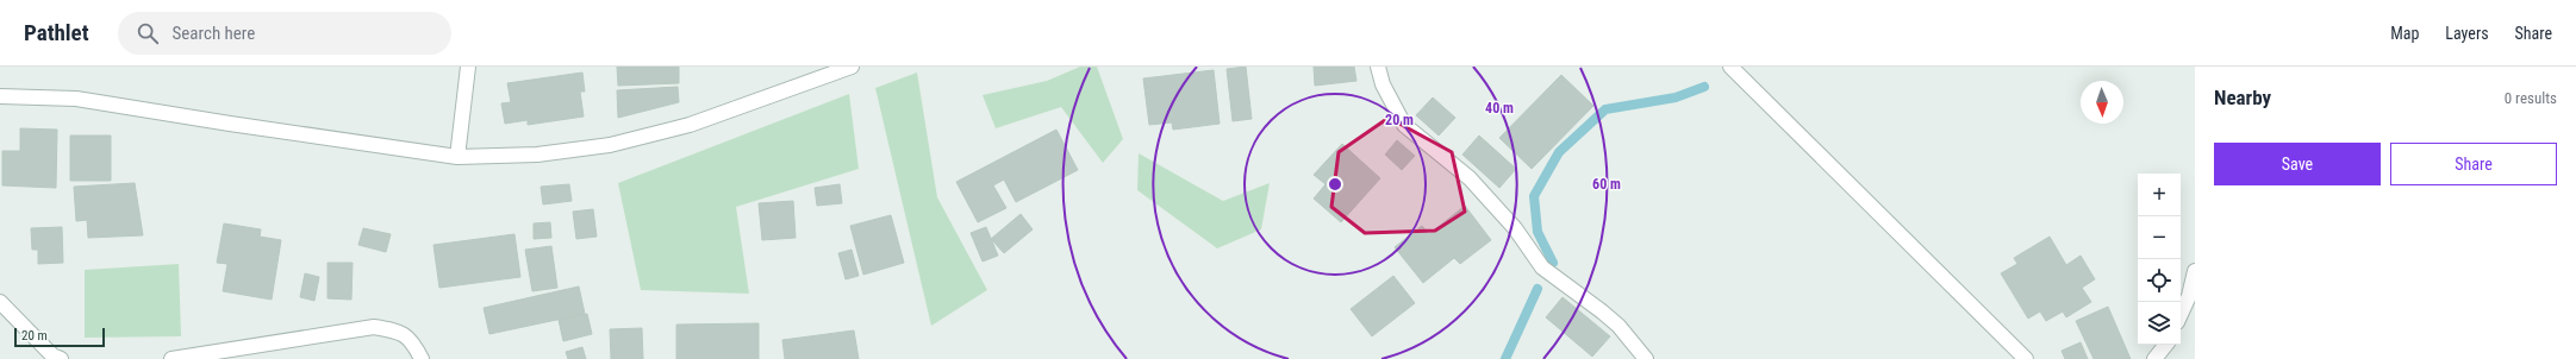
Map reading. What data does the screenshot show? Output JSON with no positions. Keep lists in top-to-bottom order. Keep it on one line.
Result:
{"scale_bar":"20 m","north":"bottom","page":{"header":"Pathlet","search":"Search here","nav":["Map","Layers","Share"],"heading":["Nearby","0 results"],"buttons":["Save","Share"],"map_buttons":["+","−"],"scale":"20 m"},"rings":["40 m","20 m","60 m"]}
